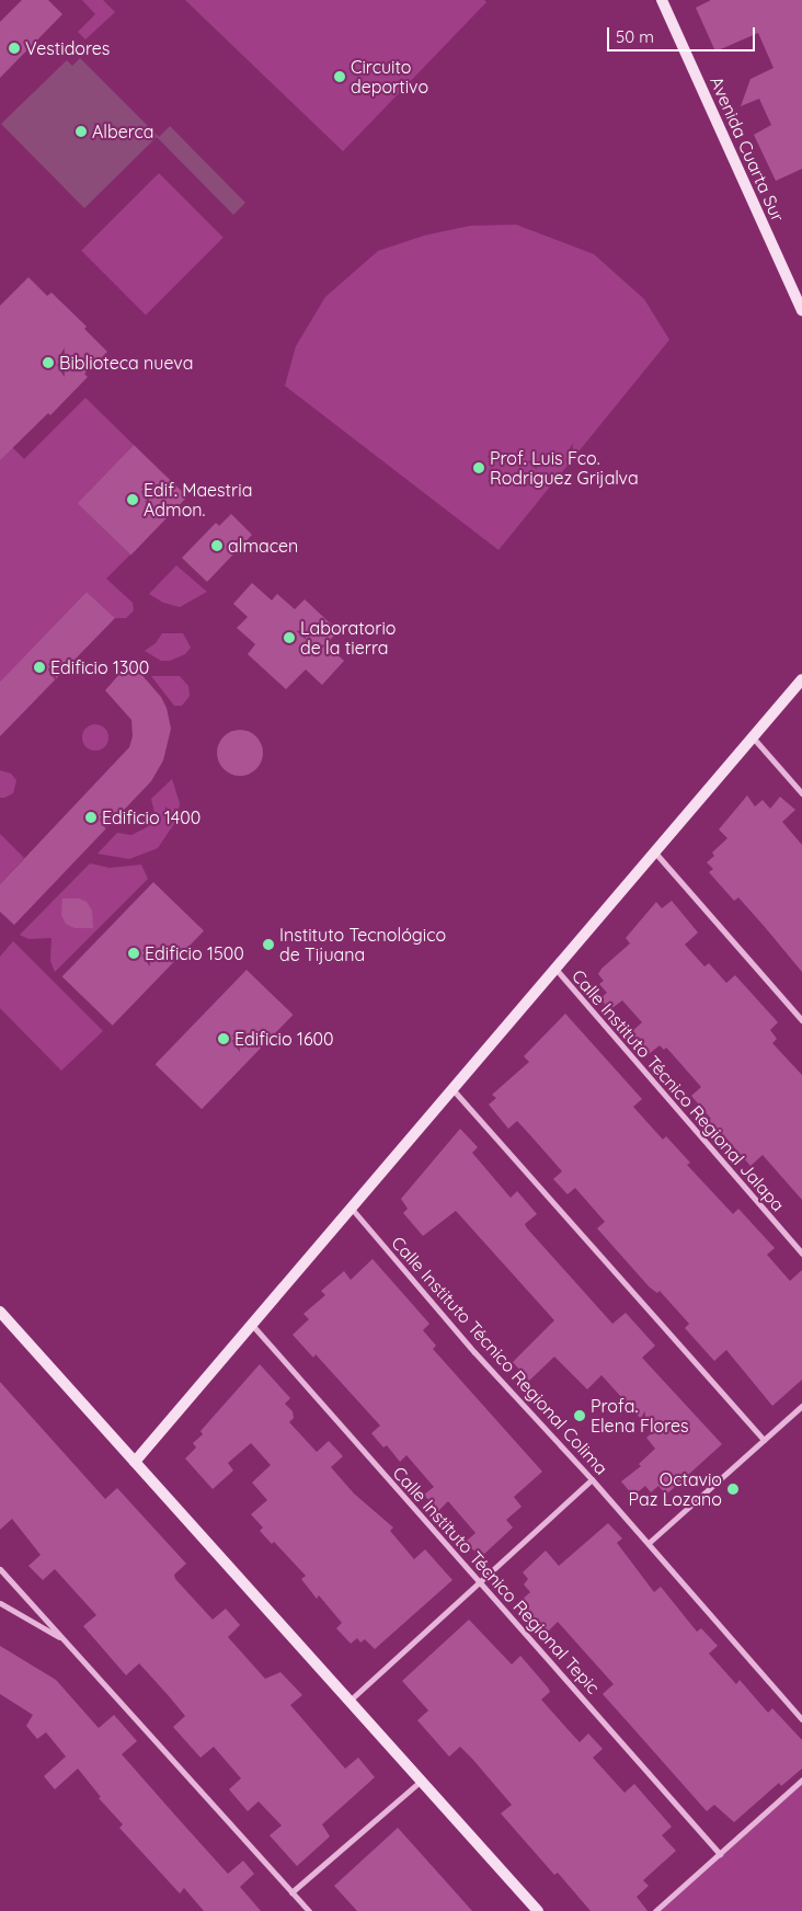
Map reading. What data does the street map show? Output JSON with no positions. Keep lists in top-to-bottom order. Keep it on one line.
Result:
{"streets":{"street":["Avenida Cuarta Sur","Calle Instituto Técnico Regional Jalapa","Calle Instituto Técnico Regional Colima","Calle Instituto Técnico Regional Tepic"]},"places":["Vestidores","Circuito deportivo","Alberca","Biblioteca nueva","Prof. Luis Fco. Rodriguez Grijalva","Edif. Maestria Admon.","almacen","Laboratorio de la tierra","Edificio 1300","Edificio 1400","Instituto Tecnológico de Tijuana","Edificio 1500","Edificio 1600","Profa. Elena Flores","Octavio Paz Lozano"],"scale_bar":"50 m"}
